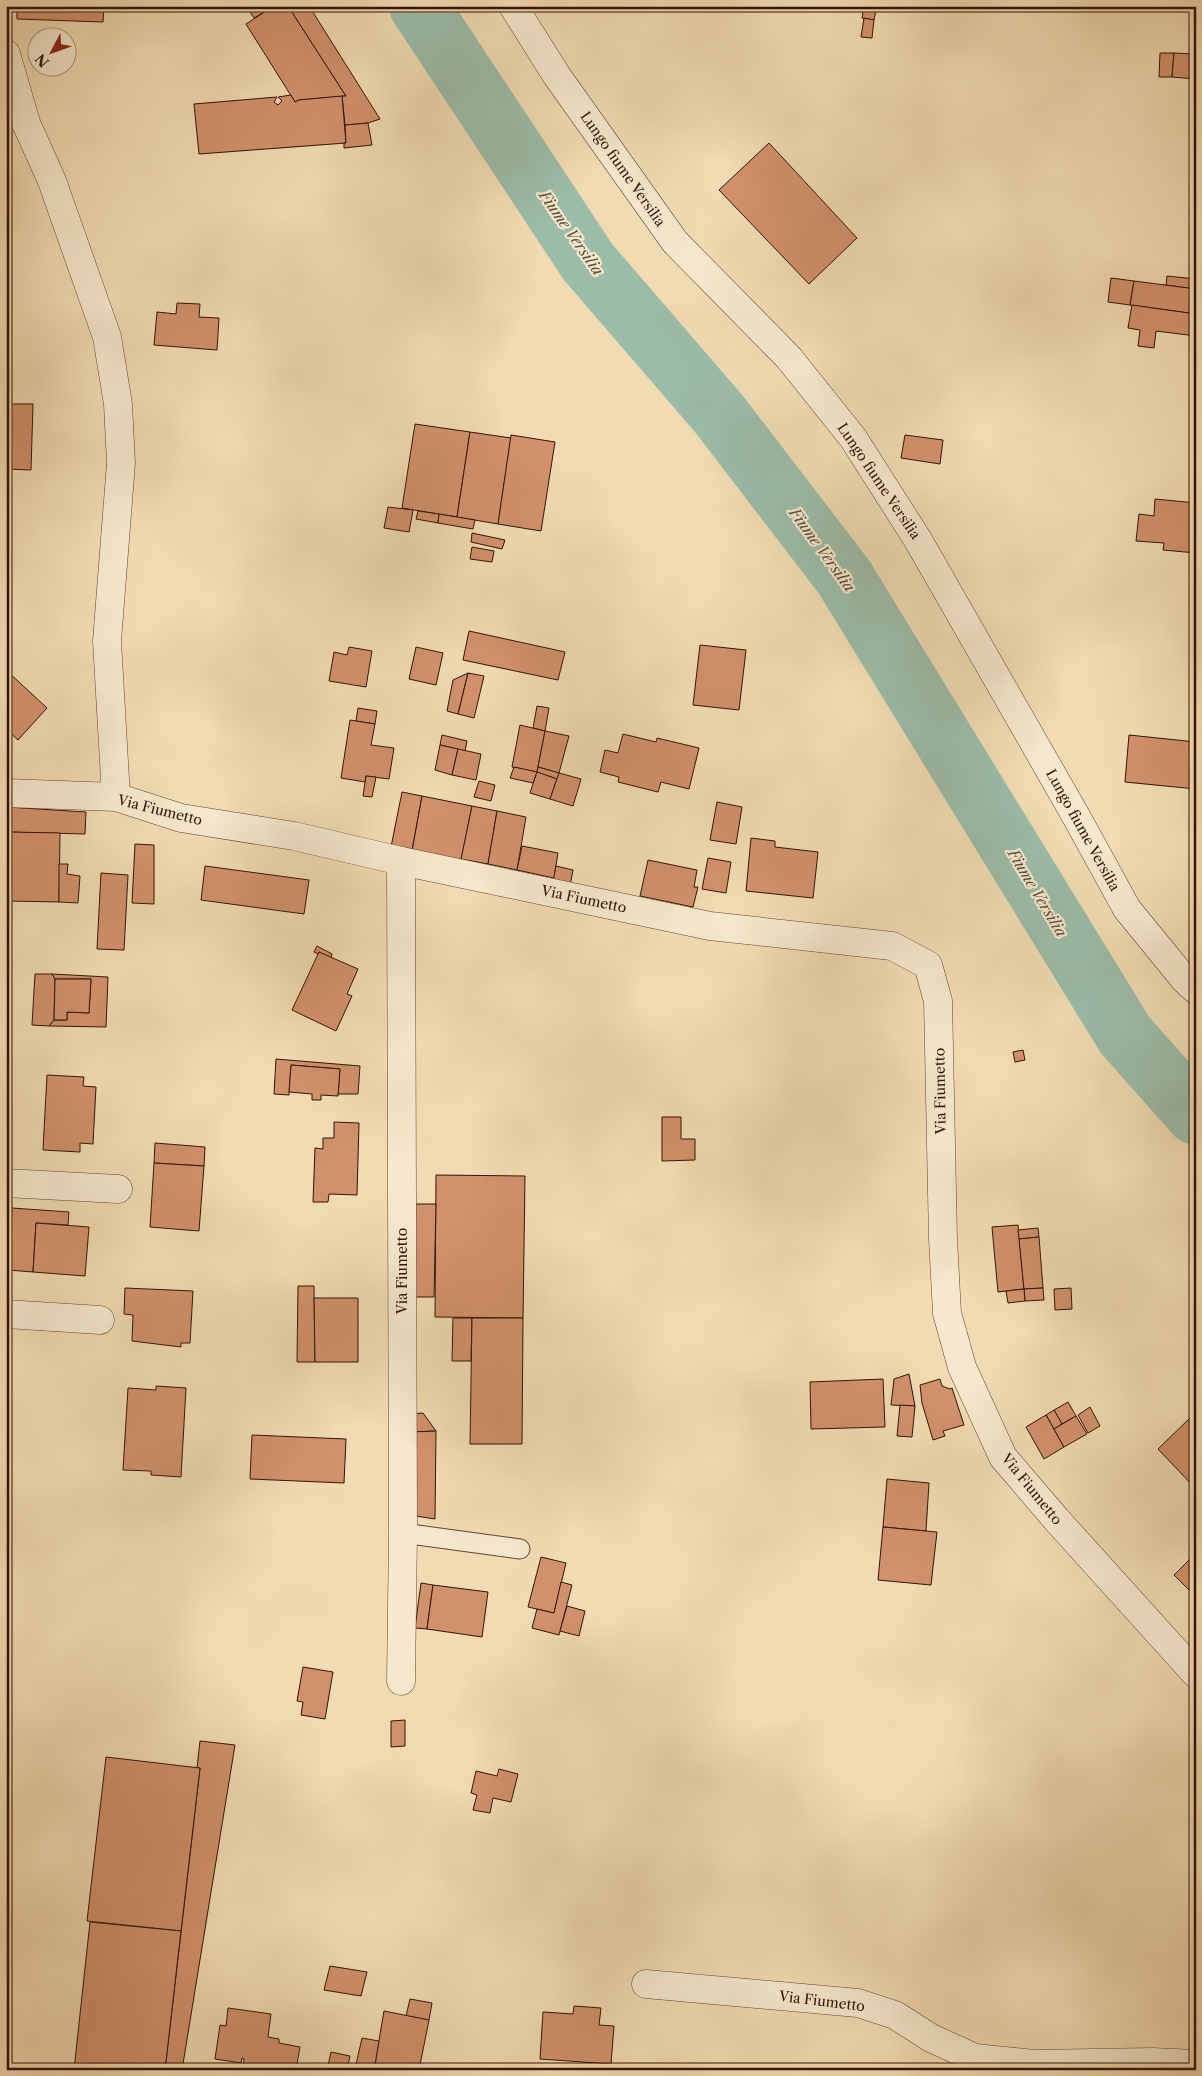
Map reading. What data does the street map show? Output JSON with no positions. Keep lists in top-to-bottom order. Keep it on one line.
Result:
{"streets":{"street":["Lungo fiume Versilia","Via Fiumetto"]},"water":["Fiume Versilia"],"north":"bottom left"}
